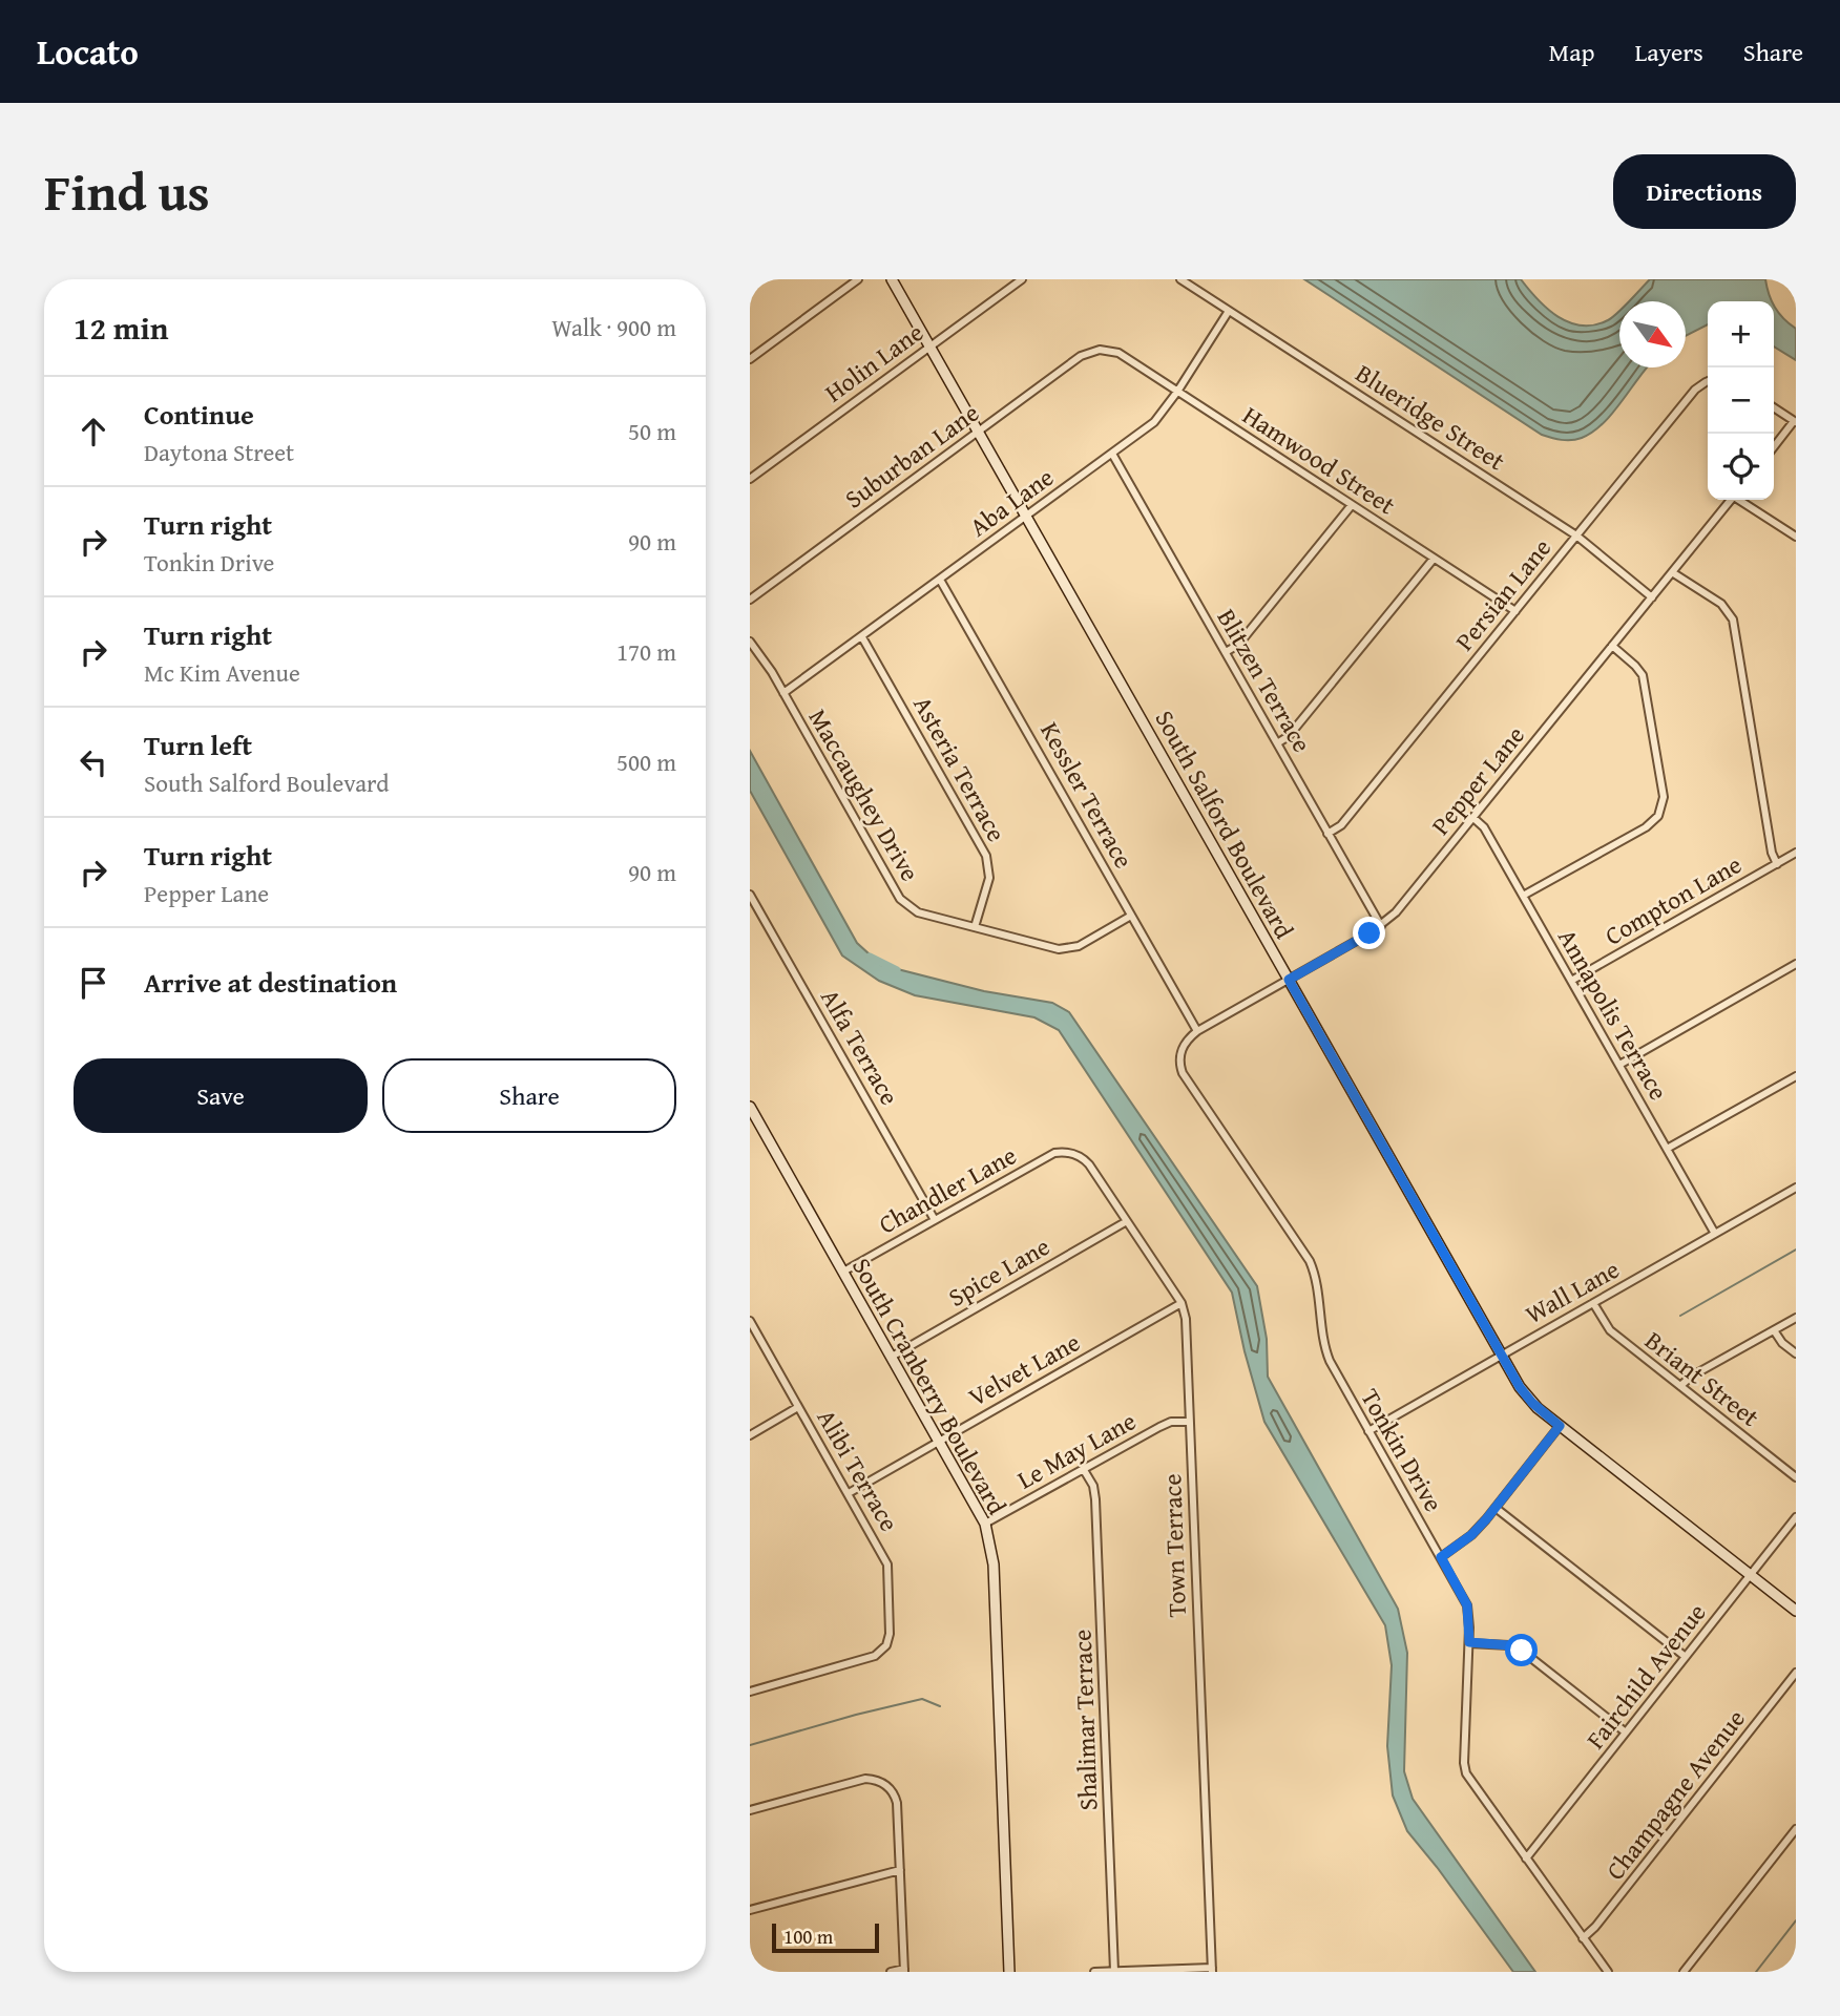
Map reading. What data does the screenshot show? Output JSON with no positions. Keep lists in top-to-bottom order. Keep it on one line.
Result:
{"streets":{"street":["Holin Lane","Blueridge Street","Suburban Lane","Hamwood Street","Aba Lane","Persian Lane","Blitzen Terrace","Asteria Terrace","Pepper Lane","Maccaughey Drive","Kessler Terrace","South Salford Boulevard","Compton Lane","Annapolis Terrace","Alfa Terrace","Chandler Lane","Spice Lane","Wall Lane","Velvet Lane","Briant Street","South Cranberry Boulevard","Le May Lane","Tonkin Drive","Alibi Terrace","Town Terrace","Fairchild Avenue","Shalimar Terrace","Champagne Avenue"]},"crossings":[["Holin Lane","South Salford Boulevard"],["Blueridge Street","Aba Lane"],["Blueridge Street","Persian Lane"],["Blueridge Street","Pepper Lane"],["Suburban Lane","Hamwood Street"],["Suburban Lane","South Salford Boulevard"],["Hamwood Street","Aba Lane"],["Hamwood Street","Persian Lane"],["Aba Lane","Blitzen Terrace"],["Aba Lane","Asteria Terrace"],["Aba Lane","Maccaughey Drive"],["Aba Lane","Kessler Terrace"],["Aba Lane","South Salford Boulevard"],["Persian Lane","Blitzen Terrace"],["Blitzen Terrace","Pepper Lane"],["Asteria Terrace","Maccaughey Drive"],["Pepper Lane","Kessler Terrace"],["Pepper Lane","South Salford Boulevard"],["Pepper Lane","Annapolis Terrace"],["Pepper Lane","Tonkin Drive"],["Maccaughey Drive","Kessler Terrace"],["Kessler Terrace","Tonkin Drive"],["South Salford Boulevard","Wall Lane"],["South Salford Boulevard","Fairchild Avenue"],["Compton Lane","Annapolis Terrace"],["Annapolis Terrace","Wall Lane"],["Alfa Terrace","Chandler Lane"],["Chandler Lane","South Cranberry Boulevard"],["Chandler Lane","Town Terrace"],["Spice Lane","South Cranberry Boulevard"],["Spice Lane","Town Terrace"],["Wall Lane","Briant Street"],["Wall Lane","Tonkin Drive"],["Velvet Lane","South Cranberry Boulevard"],["Velvet Lane","Alibi Terrace"],["Velvet Lane","Town Terrace"],["South Cranberry Boulevard","Le May Lane"],["Le May Lane","Town Terrace"],["Le May Lane","Shalimar Terrace"],["Tonkin Drive","Fairchild Avenue"],["Tonkin Drive","Champagne Avenue"]],"scale_bar":"100 m","north":"bottom right","page":{"header":"Locato","nav":["Map","Layers","Share"],"title":"Find us","buttons":["Directions",["Save","Share"]],"heading":["12 min","Walk · 900 m"],"map_buttons":["+","−"],"list":[["Continue","Daytona Street","50 m"],["Turn right","Tonkin Drive","90 m"],["Turn right","Mc Kim Avenue","170 m"],["Turn left","South Salford Boulevard","500 m"],["Turn right","Pepper Lane","90 m"],"Arrive at destination"],"scale":"100 m"}}
